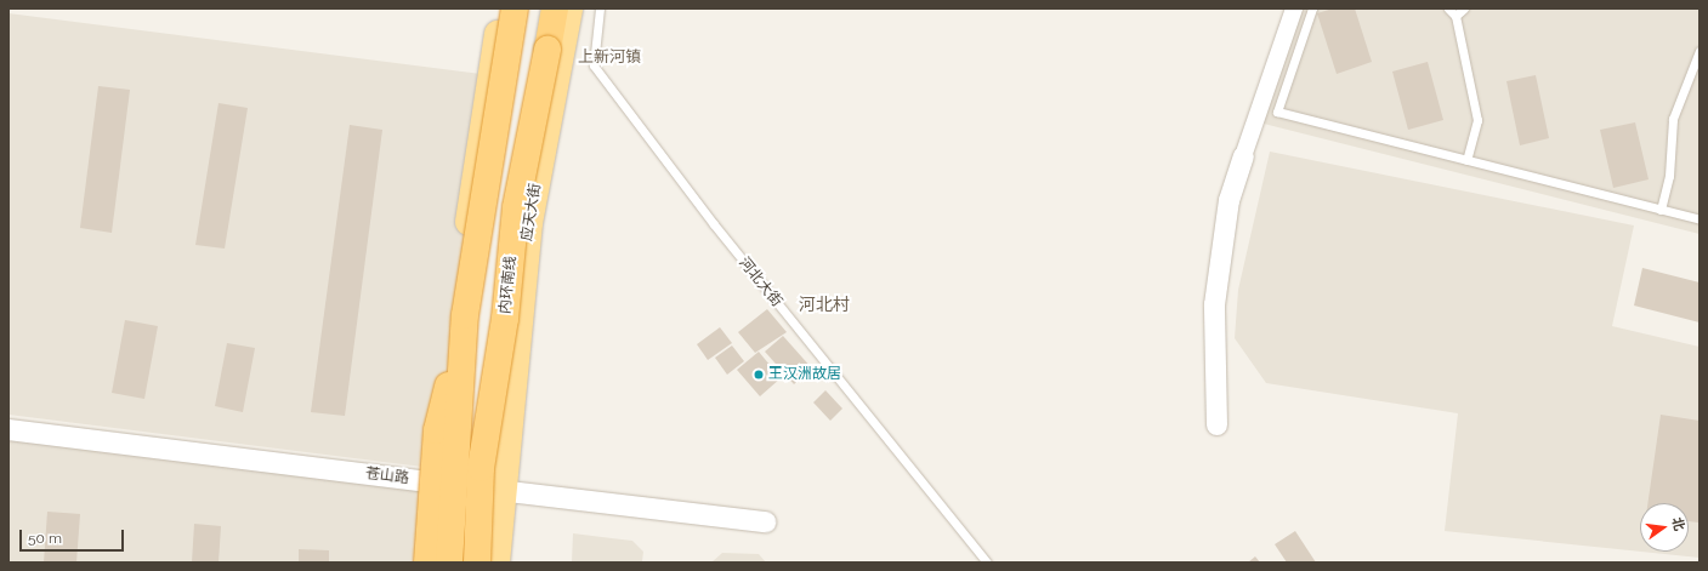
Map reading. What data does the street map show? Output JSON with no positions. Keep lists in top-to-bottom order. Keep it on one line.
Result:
{"streets":{"highway":["内环南线"],"main road":["应天大街"],"street":["苍山路"],"lane":["河北大街"]},"crossings":[["应天大街","苍山路"]],"districts":["上新河镇","河北村"],"places":["王汉洲故居"],"scale_bar":"50 m","north":"right"}
